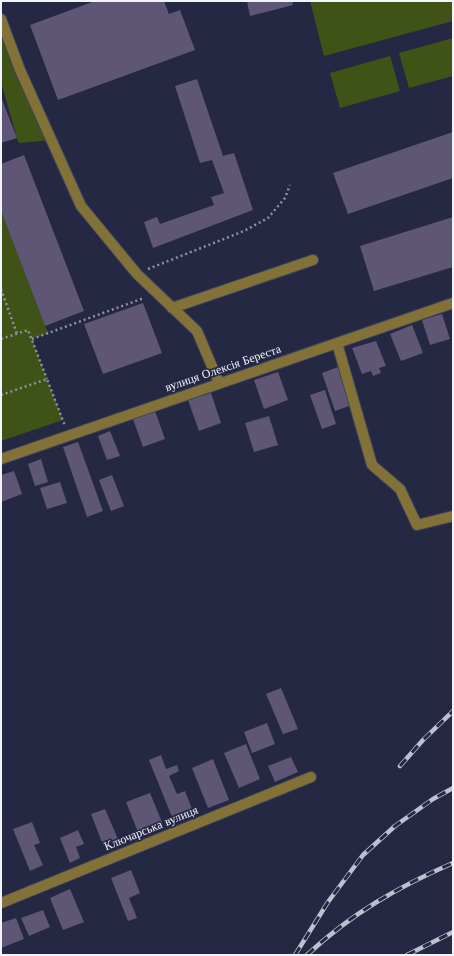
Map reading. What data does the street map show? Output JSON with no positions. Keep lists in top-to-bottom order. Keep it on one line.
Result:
{"streets":{"street":["вулиця Олексія Береста","Ключарська вулиця"]}}
